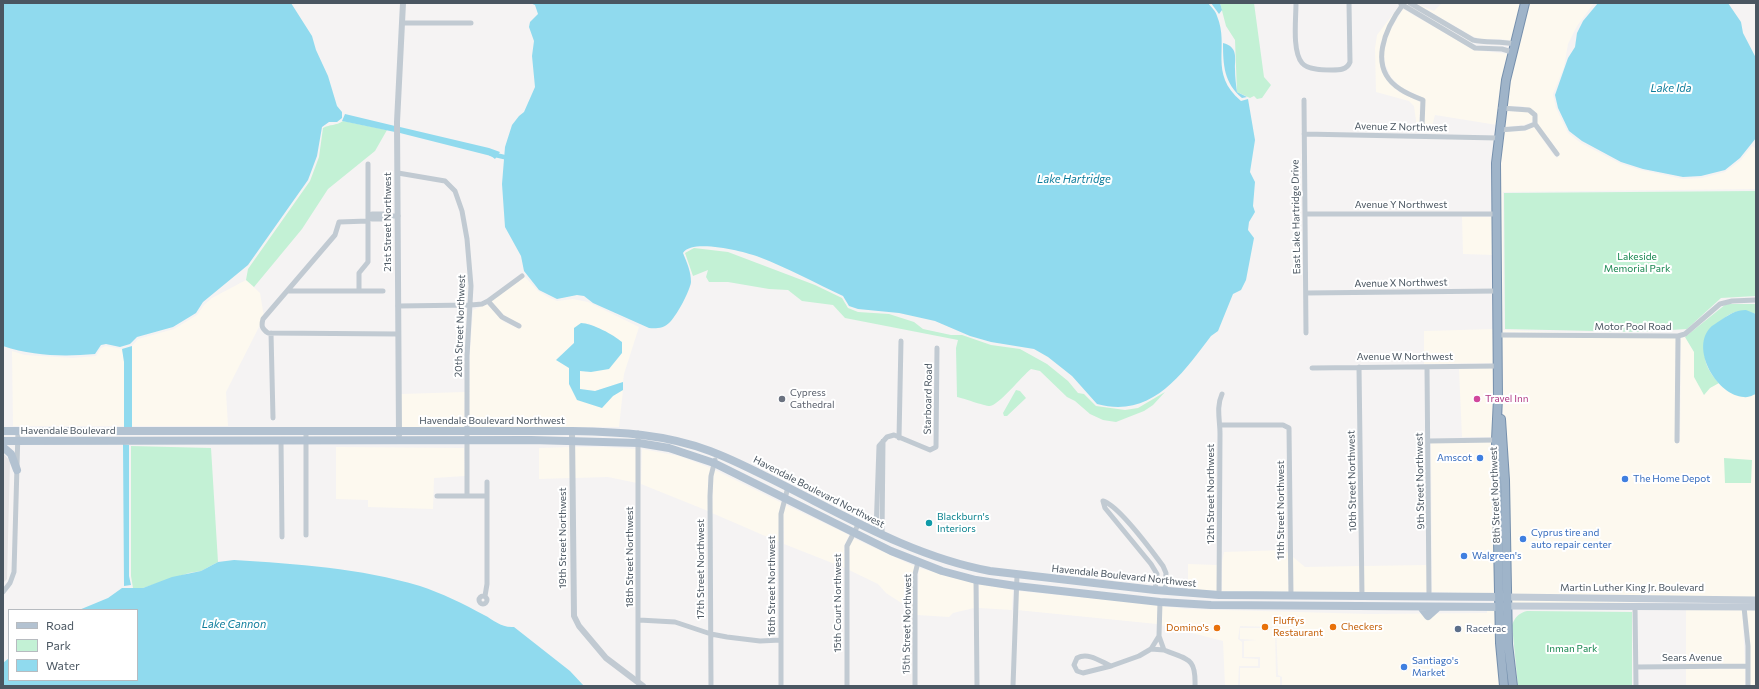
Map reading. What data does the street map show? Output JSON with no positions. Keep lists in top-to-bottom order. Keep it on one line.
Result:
{"streets":{"highway":["8th Street Northwest"],"main road":["Havendale Boulevard Northwest","Havendale Boulevard","Martin Luther King Jr. Boulevard"],"street":["Avenue Z Northwest","Avenue Y Northwest","East Lake Hartridge Drive","21st Street Northwest","Avenue X Northwest","20th Street Northwest","Motor Pool Road","Avenue W Northwest","Starboard Road","10th Street Northwest","9th Street Northwest","12th Street Northwest","11th Street Northwest","19th Street Northwest","18th Street Northwest","17th Street Northwest","16th Street Northwest","15th Court Northwest","15th Street Northwest","Sears Avenue"]},"crossings":[["Avenue Z Northwest","East Lake Hartridge Drive"],["Avenue Z Northwest","8th Street Northwest"],["Avenue Y Northwest","East Lake Hartridge Drive"],["Avenue Y Northwest","8th Street Northwest"],["East Lake Hartridge Drive","Avenue X Northwest"],["21st Street Northwest","20th Street Northwest"],["21st Street Northwest","Havendale Boulevard Northwest"],["Avenue X Northwest","8th Street Northwest"],["20th Street Northwest","Havendale Boulevard Northwest"],["Motor Pool Road","8th Street Northwest"],["Avenue W Northwest","10th Street Northwest"],["Avenue W Northwest","9th Street Northwest"],["Avenue W Northwest","8th Street Northwest"],["Havendale Boulevard Northwest","Havendale Boulevard"],["Havendale Boulevard Northwest","10th Street Northwest"],["Havendale Boulevard Northwest","9th Street Northwest"],["Havendale Boulevard Northwest","12th Street Northwest"],["Havendale Boulevard Northwest","8th Street Northwest"],["Havendale Boulevard Northwest","11th Street Northwest"],["Havendale Boulevard Northwest","19th Street Northwest"],["Havendale Boulevard Northwest","18th Street Northwest"],["Havendale Boulevard Northwest","17th Street Northwest"],["Havendale Boulevard Northwest","16th Street Northwest"],["Havendale Boulevard Northwest","Martin Luther King Jr. Boulevard"],["Havendale Boulevard Northwest","15th Court Northwest"],["Havendale Boulevard Northwest","15th Street Northwest"],["12th Street Northwest","11th Street Northwest"],["8th Street Northwest","Martin Luther King Jr. Boulevard"],["19th Street Northwest","18th Street Northwest"]],"water":["Lake Ida","Lake Hartridge","Lake Cannon"],"parks":["Lakeside Memorial Park","Inman Park"],"places":["Cypress Cathedral","Travel Inn","Amscot","The Home Depot","Blackburn's Interiors","Cyprus tire and auto repair center","Walgreen's","Fluffys Restaurant","Checkers","Domino's","Racetrac","Santiago's Market"],"legend":["Road","Park","Water"]}
